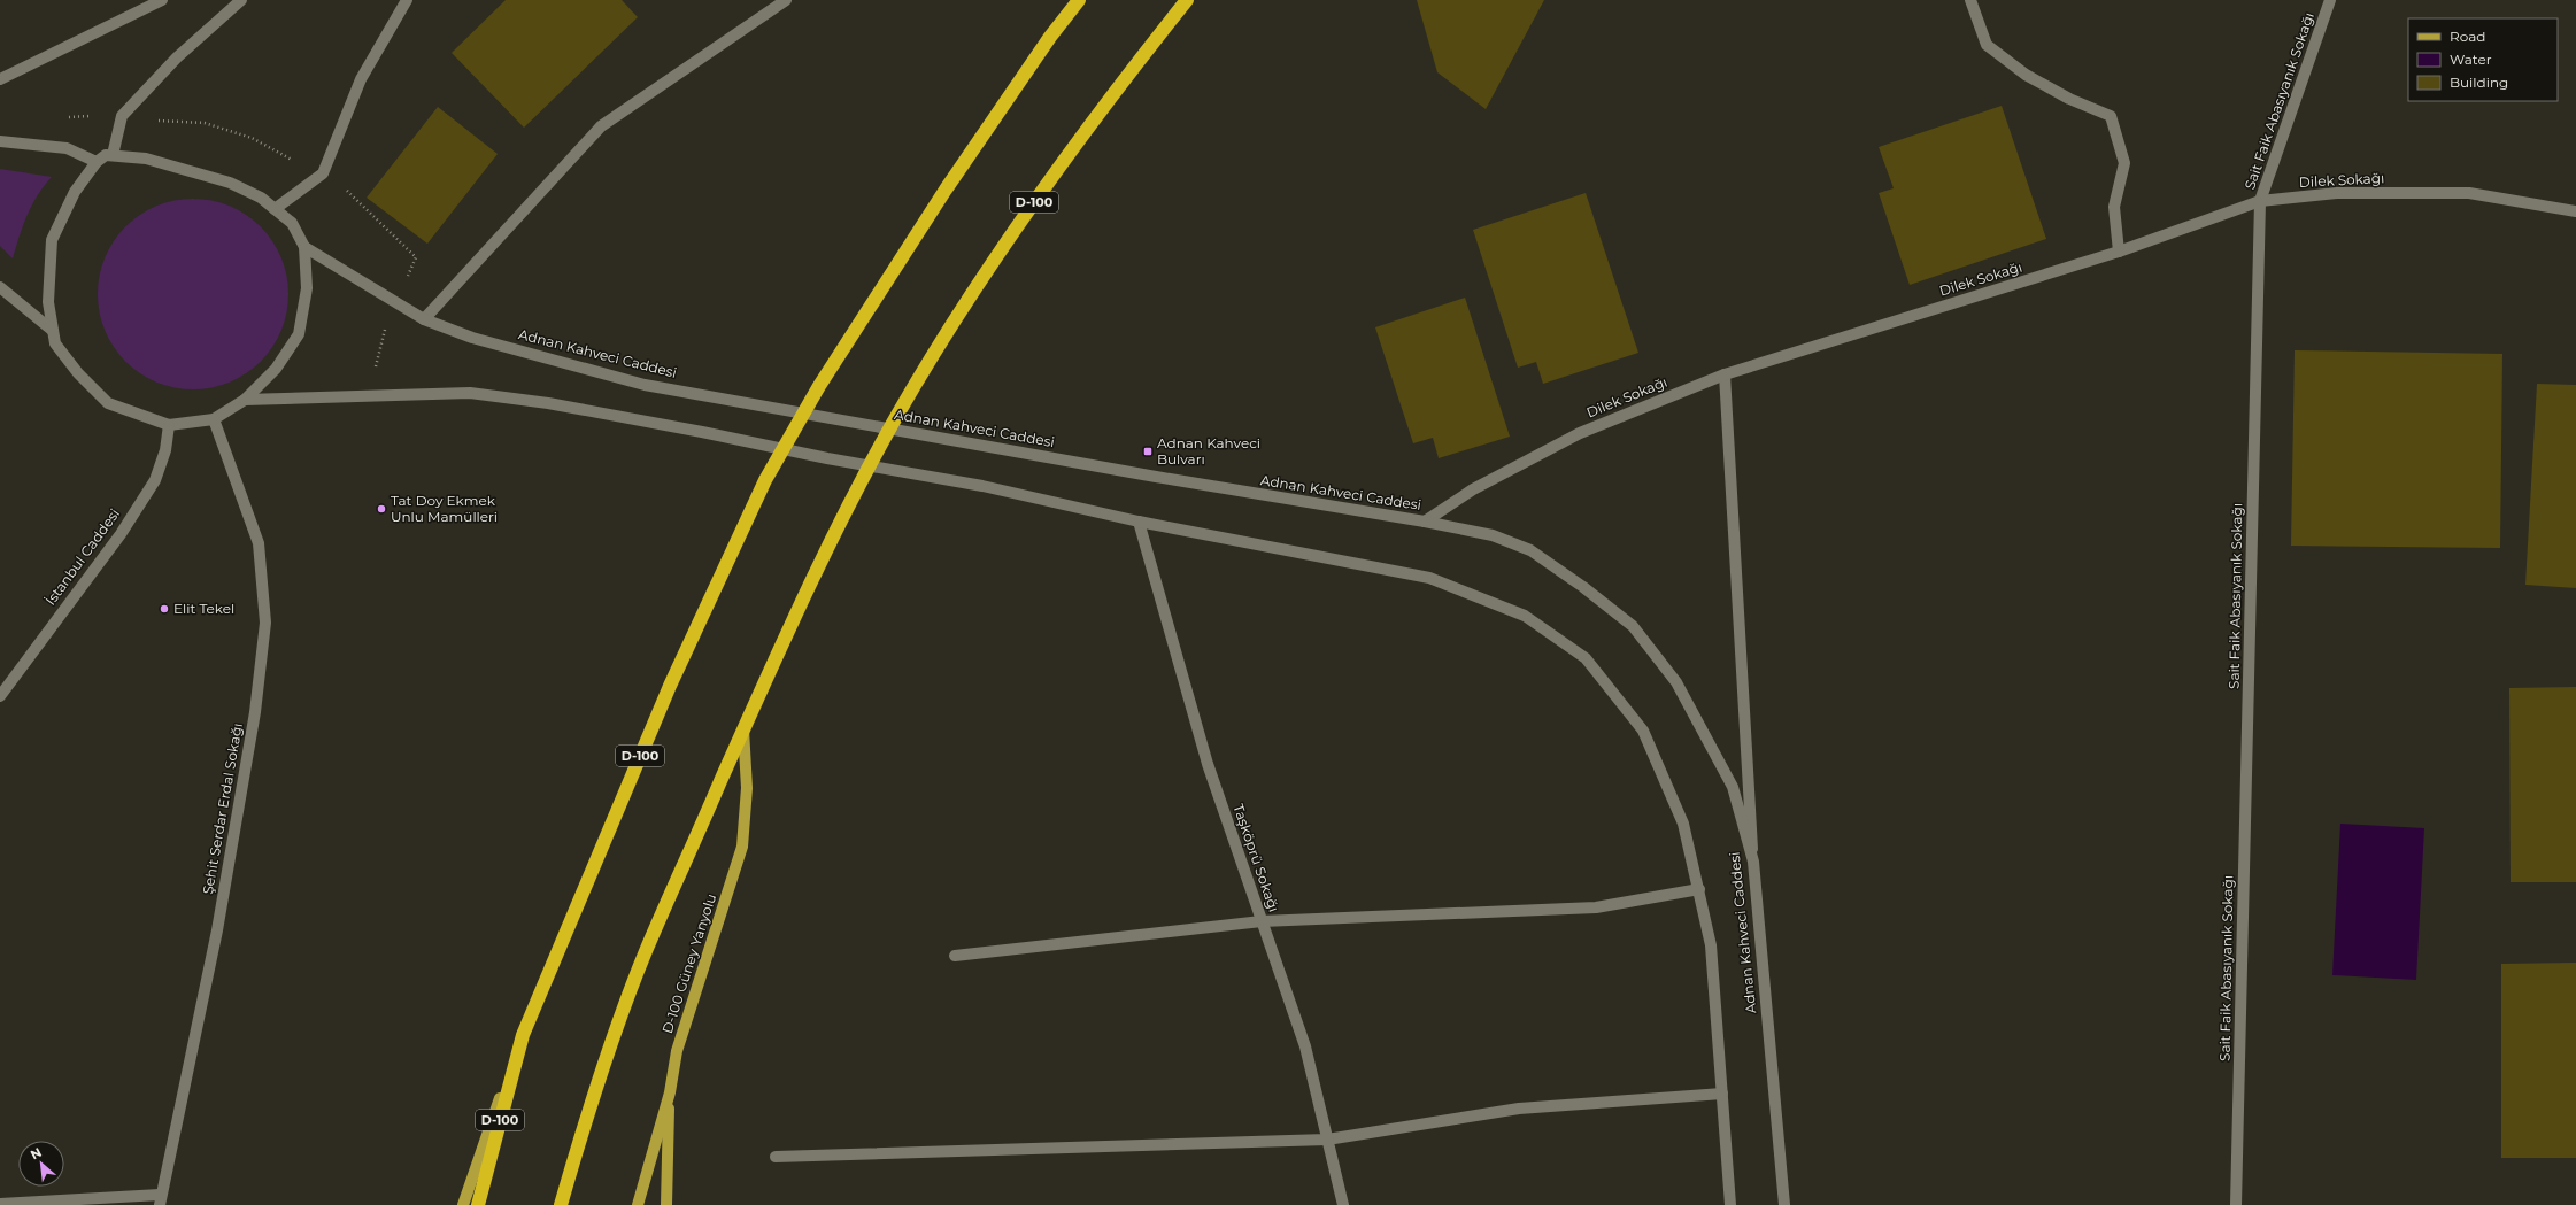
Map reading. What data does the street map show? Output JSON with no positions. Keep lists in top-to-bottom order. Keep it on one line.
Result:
{"streets":{"highway":["D-100"],"main road":["Sait Faik Abasıyanık Sokağı","Dilek Sokağı","Adnan Kahveci Caddesi","İstanbul Caddesi","Şehit Serdar Erdal Sokağı","Taşköprü Sokağı","D-100 Güney Yanyolu"]},"crossings":[["Sait Faik Abasıyanık Sokağı","Dilek Sokağı"],["Dilek Sokağı","Adnan Kahveci Caddesi"],["D-100","D-100 Güney Yanyolu"]],"places":{"transit":["Adnan Kahveci Bulvarı"],"other":["Tat Doy Ekmek Unlu Mamülleri","Elit Tekel"]},"legend":["Road","Water","Building"],"north":"top left"}
